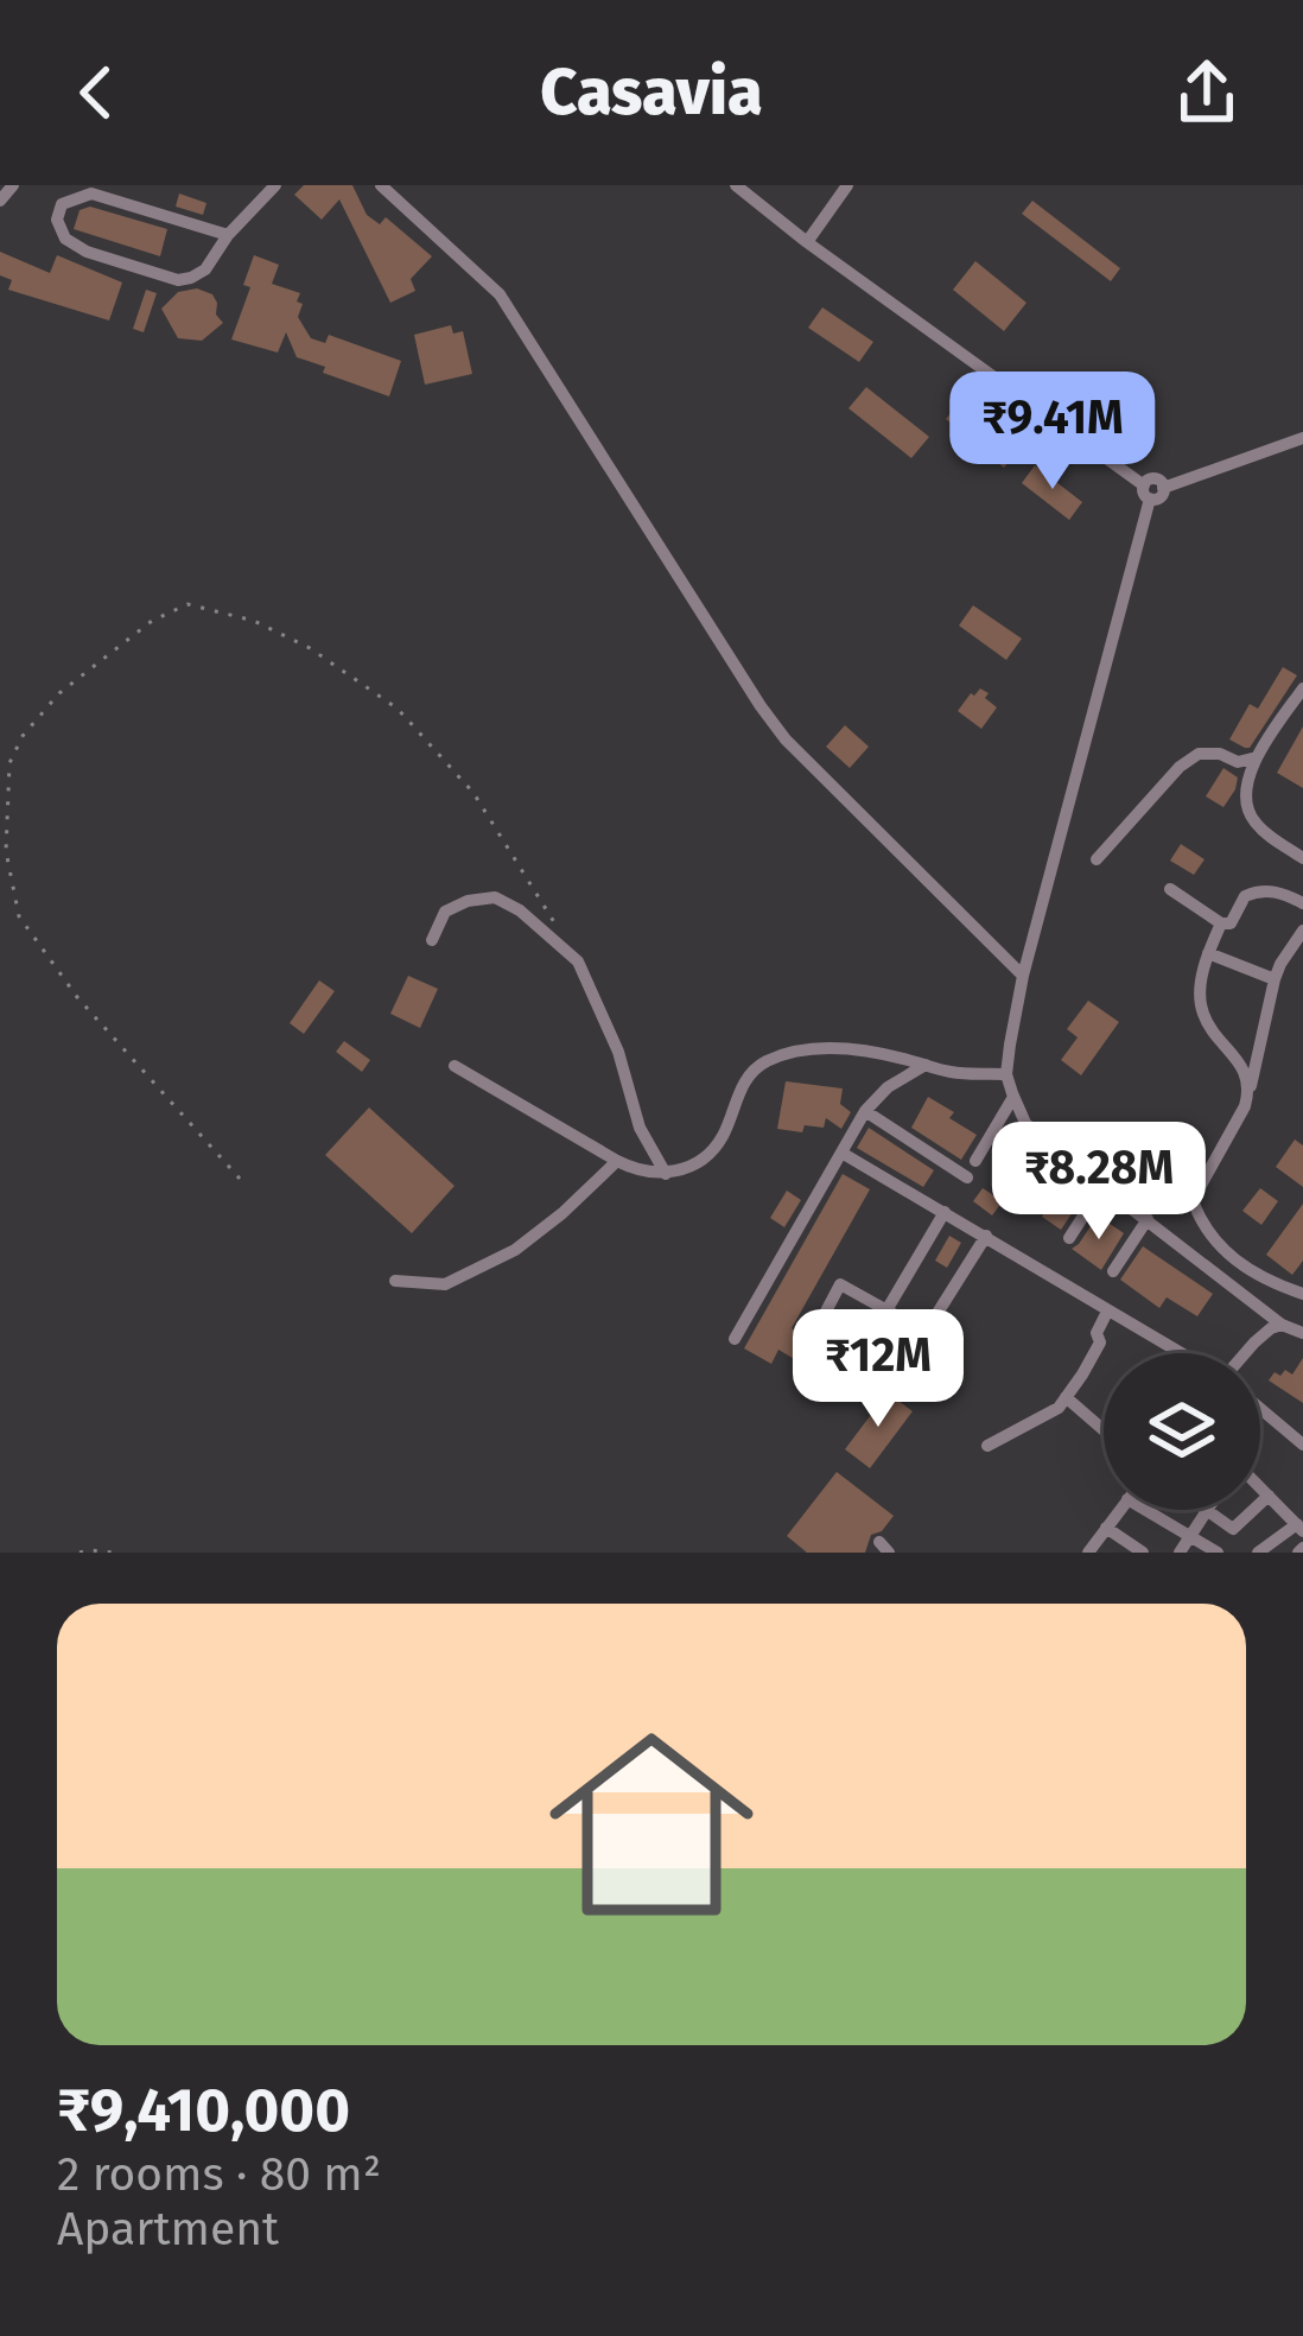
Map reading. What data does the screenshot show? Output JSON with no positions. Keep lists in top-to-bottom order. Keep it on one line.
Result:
{"page":{"header":"Casavia","price":["₹9.41M","₹8.28M","₹12M"],"list":[{"name":"₹9,410,000","note":"2 rooms · 80 m² · Apartment"}]}}
